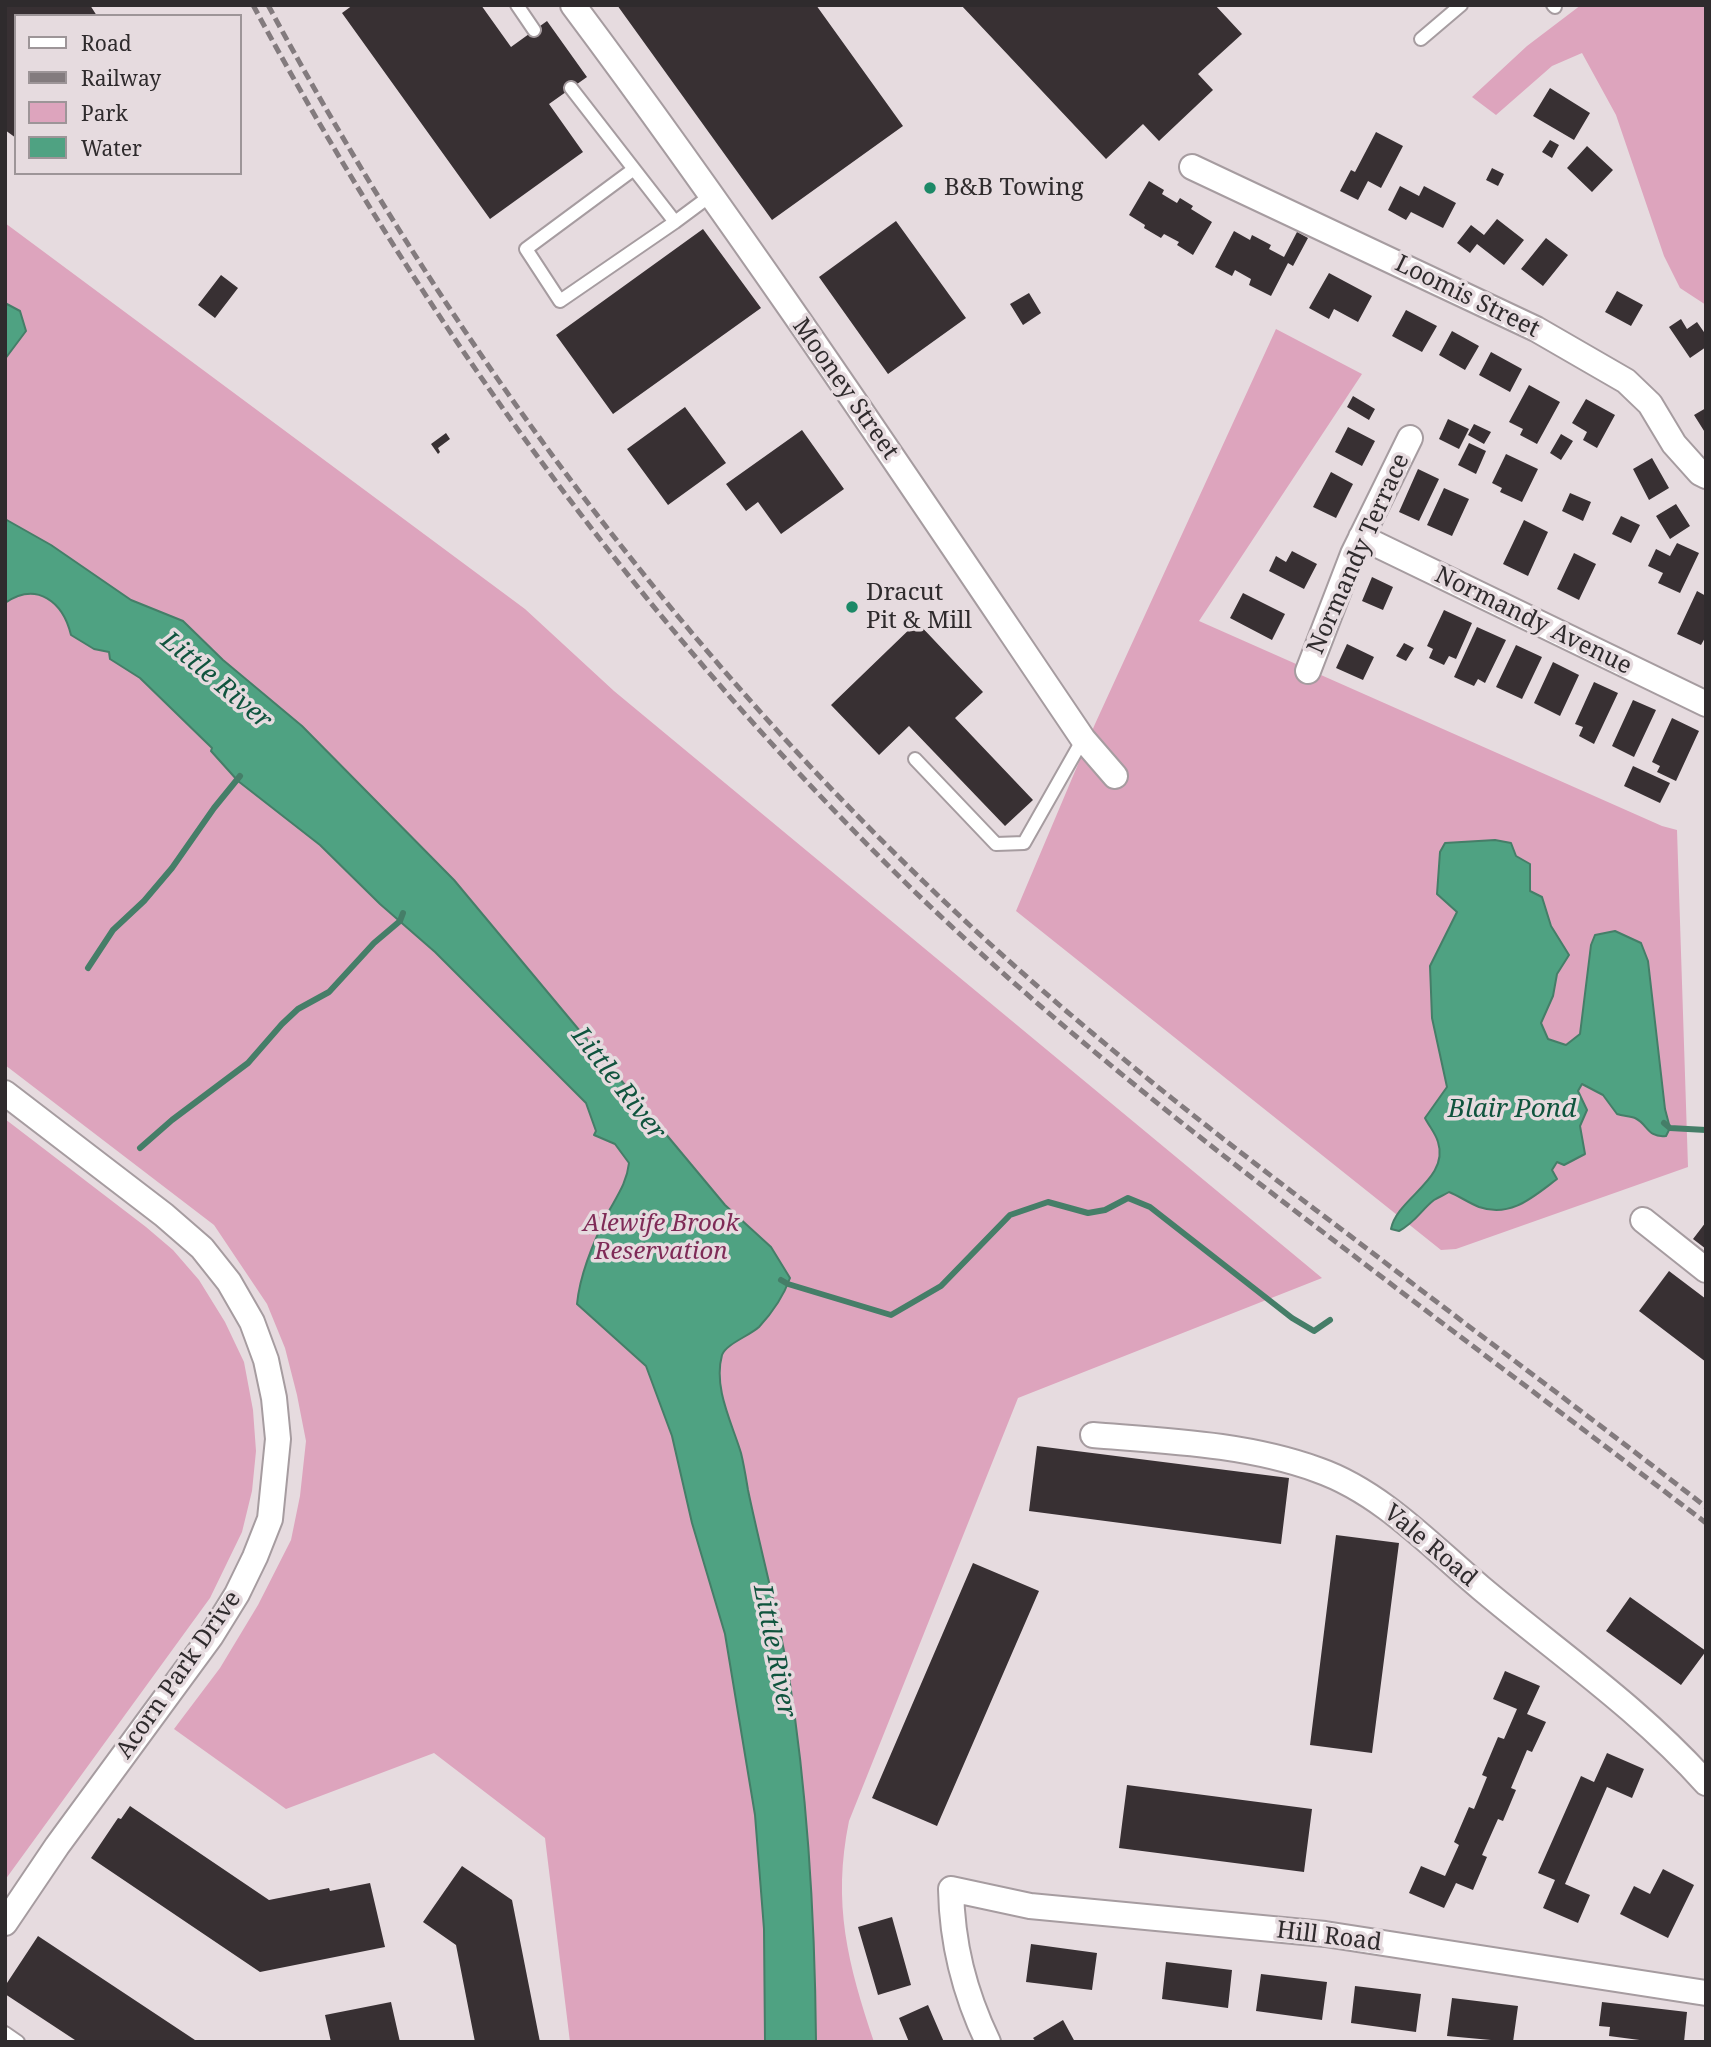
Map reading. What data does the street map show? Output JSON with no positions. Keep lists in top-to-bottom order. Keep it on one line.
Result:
{"streets":{"street":["Loomis Street","Mooney Street","Normandy Terrace","Normandy Avenue","Vale Road","Acorn Park Drive","Hill Road"]},"crossings":[["Normandy Terrace","Normandy Avenue"]],"water":["Little River","Blair Pond"],"parks":["Alewife Brook Reservation"],"places":["B&B Towing","Dracut Pit & Mill"],"legend":["Road","Railway","Park","Water"]}
